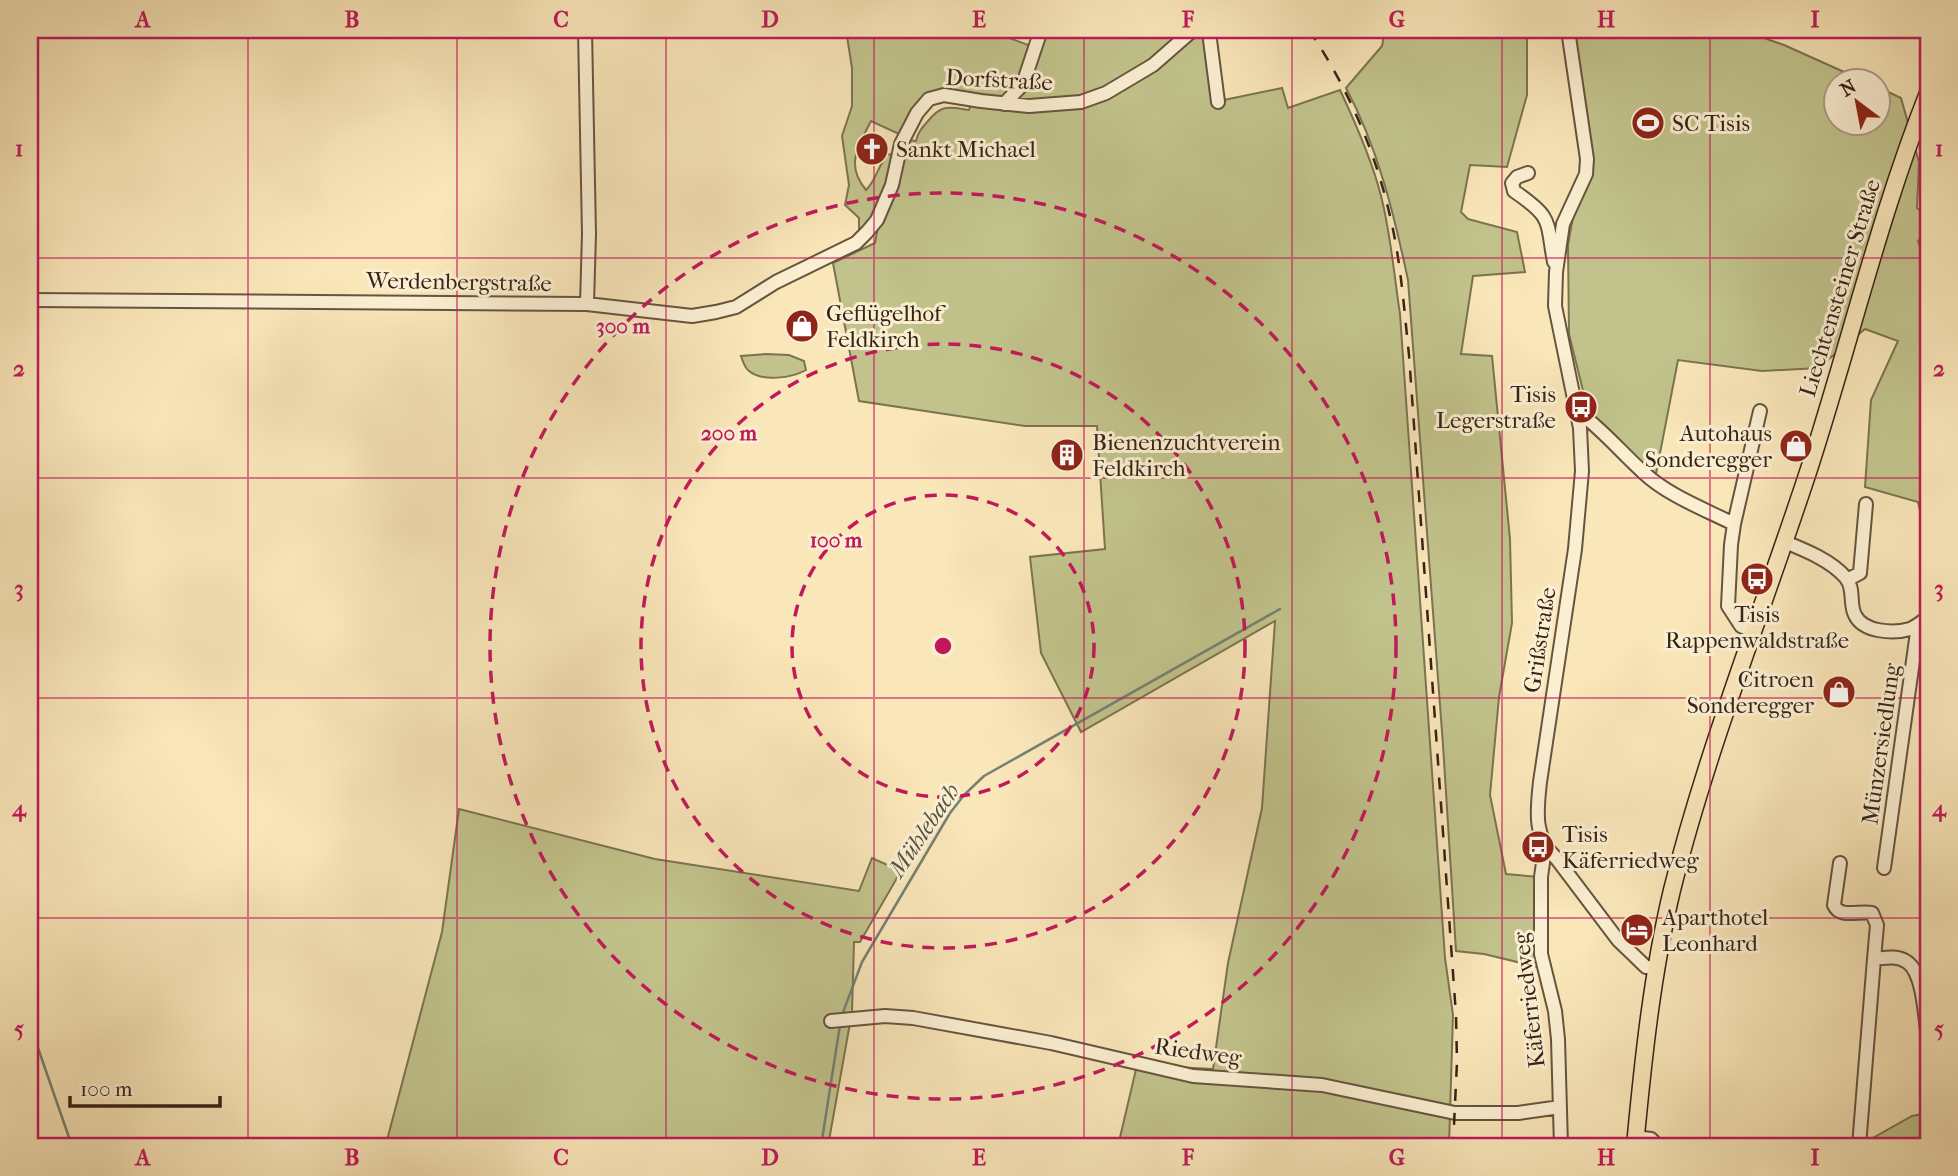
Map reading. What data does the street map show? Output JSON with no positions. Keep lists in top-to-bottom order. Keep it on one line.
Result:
{"streets":{"main road":["Liechtensteiner Straße"],"street":["Dorfstraße","Werdenbergstraße","Grißstraße","Münzersiedlung","Käferriedweg","Riedweg"]},"crossings":[["Dorfstraße","Werdenbergstraße"],["Liechtensteiner Straße","Grißstraße"],["Grißstraße","Käferriedweg"],["Käferriedweg","Riedweg"]],"water":["Mühlebach"],"places":{"sports":["SC Tisis"],"church":["Sankt Michael"],"shop":["Geflügelhof Feldkirch","Autohaus Sonderegger","Citroen Sonderegger"],"bus stop":["Tisis Legerstraße","Tisis Rappenwaldstraße","Tisis Käferriedweg"],"building":["Bienenzuchtverein Feldkirch"],"hotel":["Aparthotel Leonhard"]},"scale_bar":"100 m","north":"top left","grid":{"columns":["A","B","C","D","E","F","G","H","I"],"rows":["1","2","3","4","5"]},"rings":["300 m","200 m","100 m"]}
